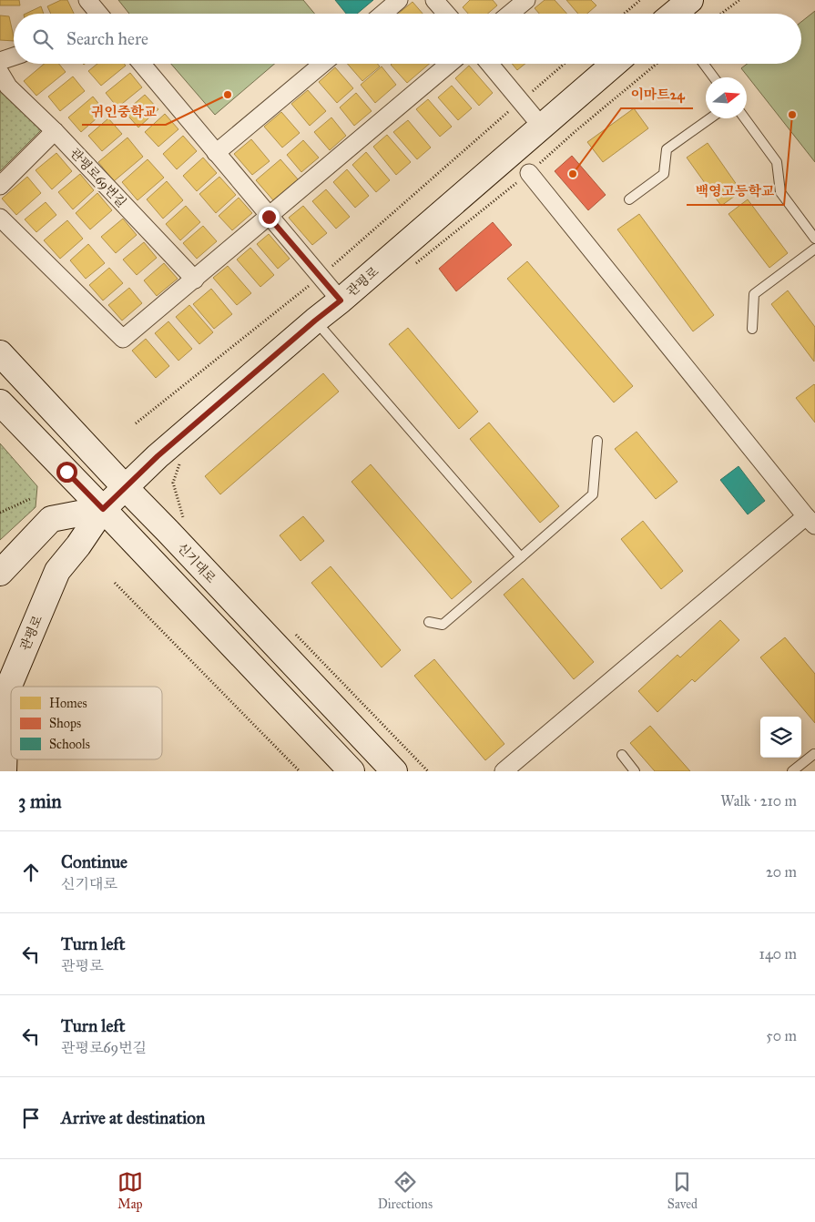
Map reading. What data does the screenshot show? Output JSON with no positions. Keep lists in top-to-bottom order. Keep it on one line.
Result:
{"streets":{"street":["관평로69번길","관평로","신기대로"]},"crossings":[["관평로","신기대로"]],"places":["귀인중학교","백영고등학교","이마트24"],"legend":["Homes","Shops","Schools"],"north":"right","page":{"search":"Search here","heading":["3 min","Walk · 210 m"],"list":[["Continue","신기대로","20 m"],["Turn left","관평로","140 m"],["Turn left","관평로69번길","50 m"],"Arrive at destination"],"nav":["Map","Directions","Saved"]}}
